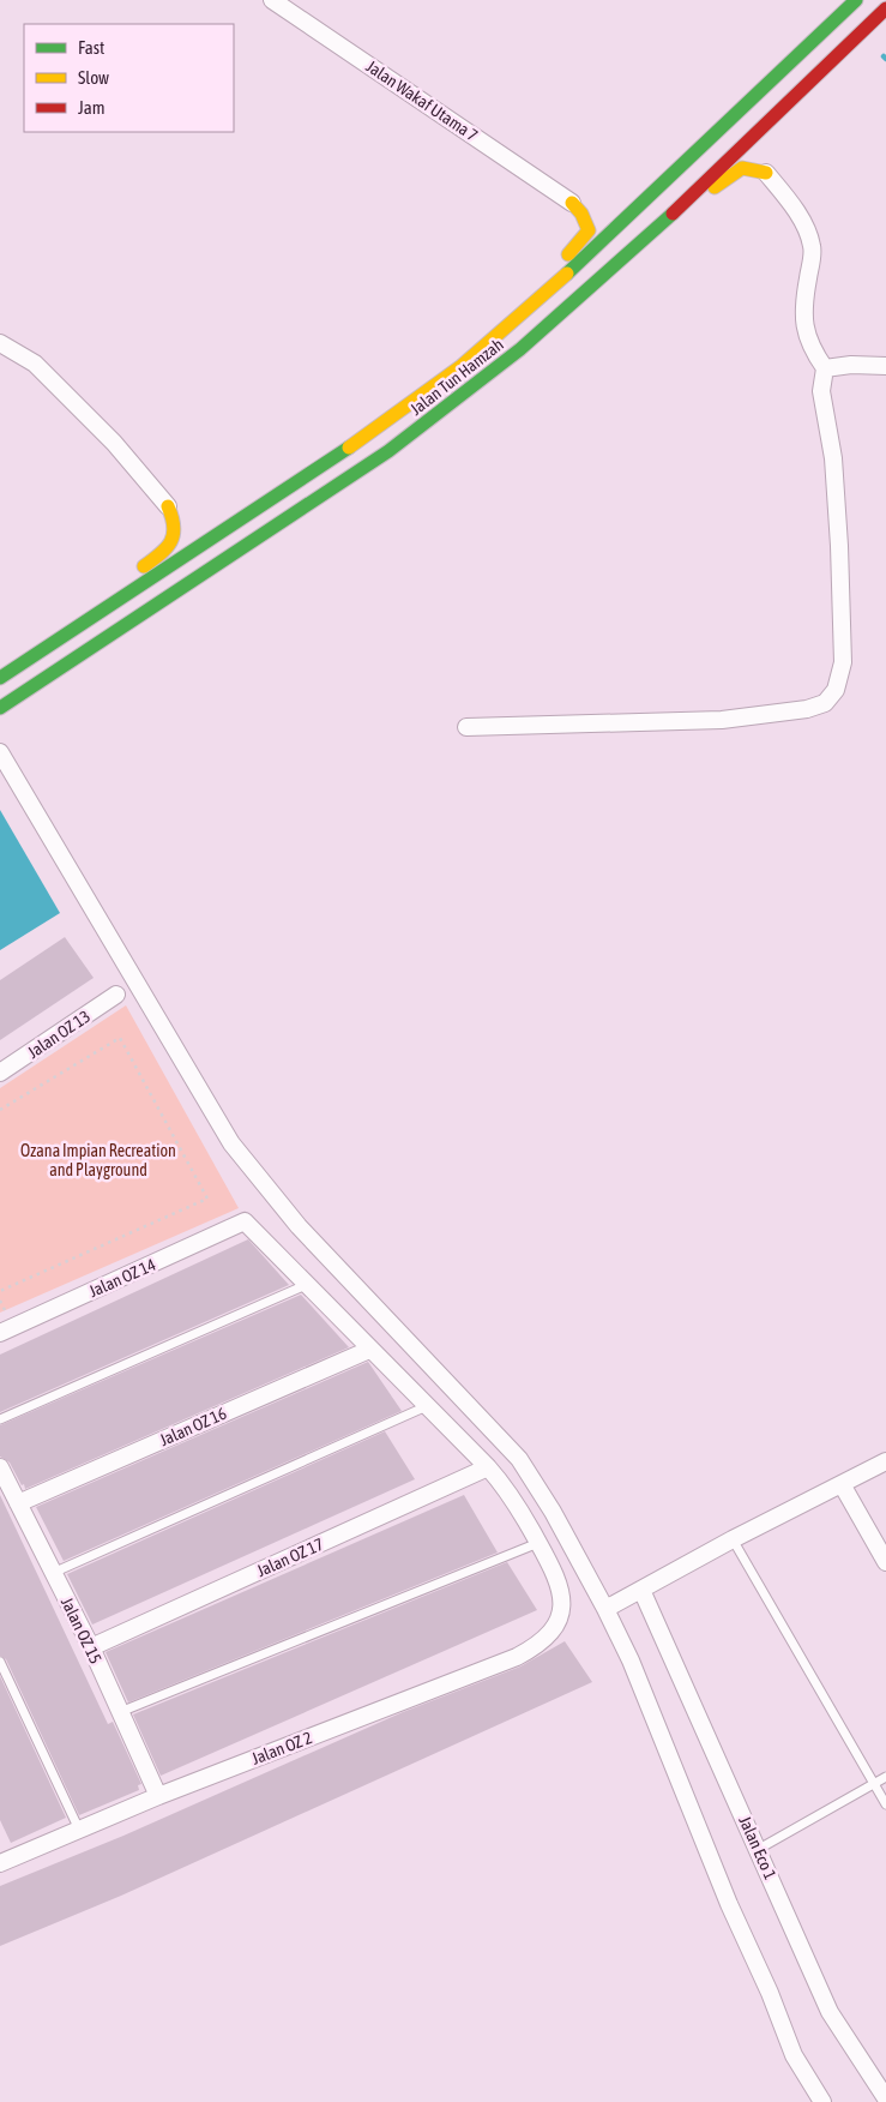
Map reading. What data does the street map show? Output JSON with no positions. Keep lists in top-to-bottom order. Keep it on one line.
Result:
{"streets":{"main road":["Jalan Tun Hamzah"],"street":["Jalan Wakaf Utama 7","Jalan OZ 13","Jalan OZ 14","Jalan OZ 16","Jalan OZ 17","Jalan OZ 15","Jalan OZ 2","Jalan Eco 1"]},"crossings":[["Jalan OZ 16","Jalan OZ 15"],["Jalan OZ 17","Jalan OZ 15"],["Jalan OZ 15","Jalan OZ 2"]],"parks":["Ozana Impian Recreation and Playground"],"legend":["Fast","Slow","Jam"]}
